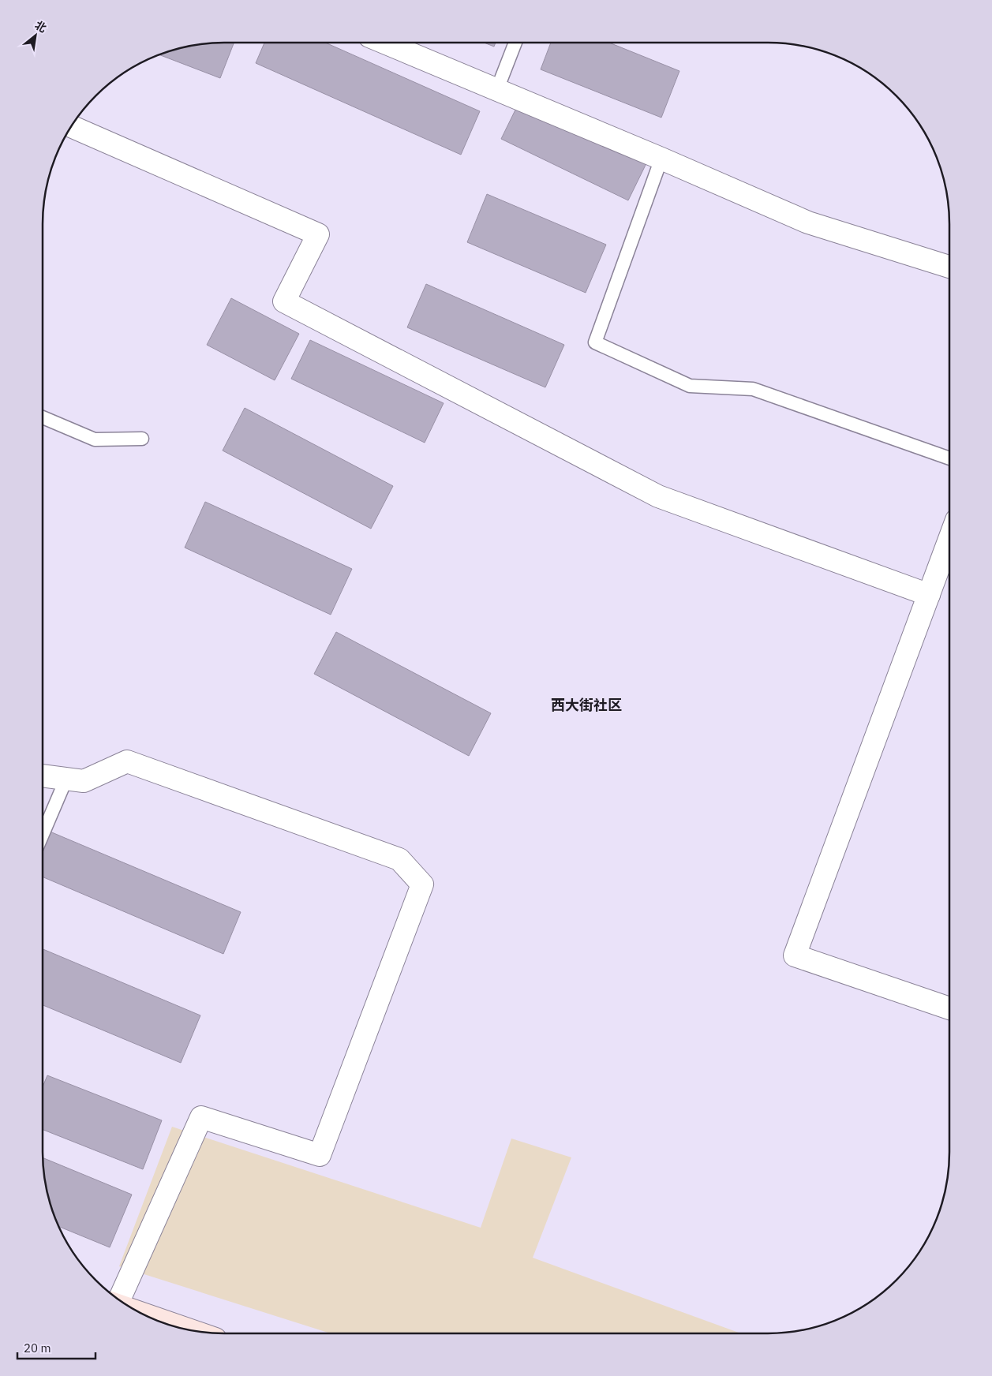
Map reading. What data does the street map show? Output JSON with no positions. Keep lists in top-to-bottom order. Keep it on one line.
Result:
{"districts":["西大街社区"],"scale_bar":"20 m","north":"top right"}
